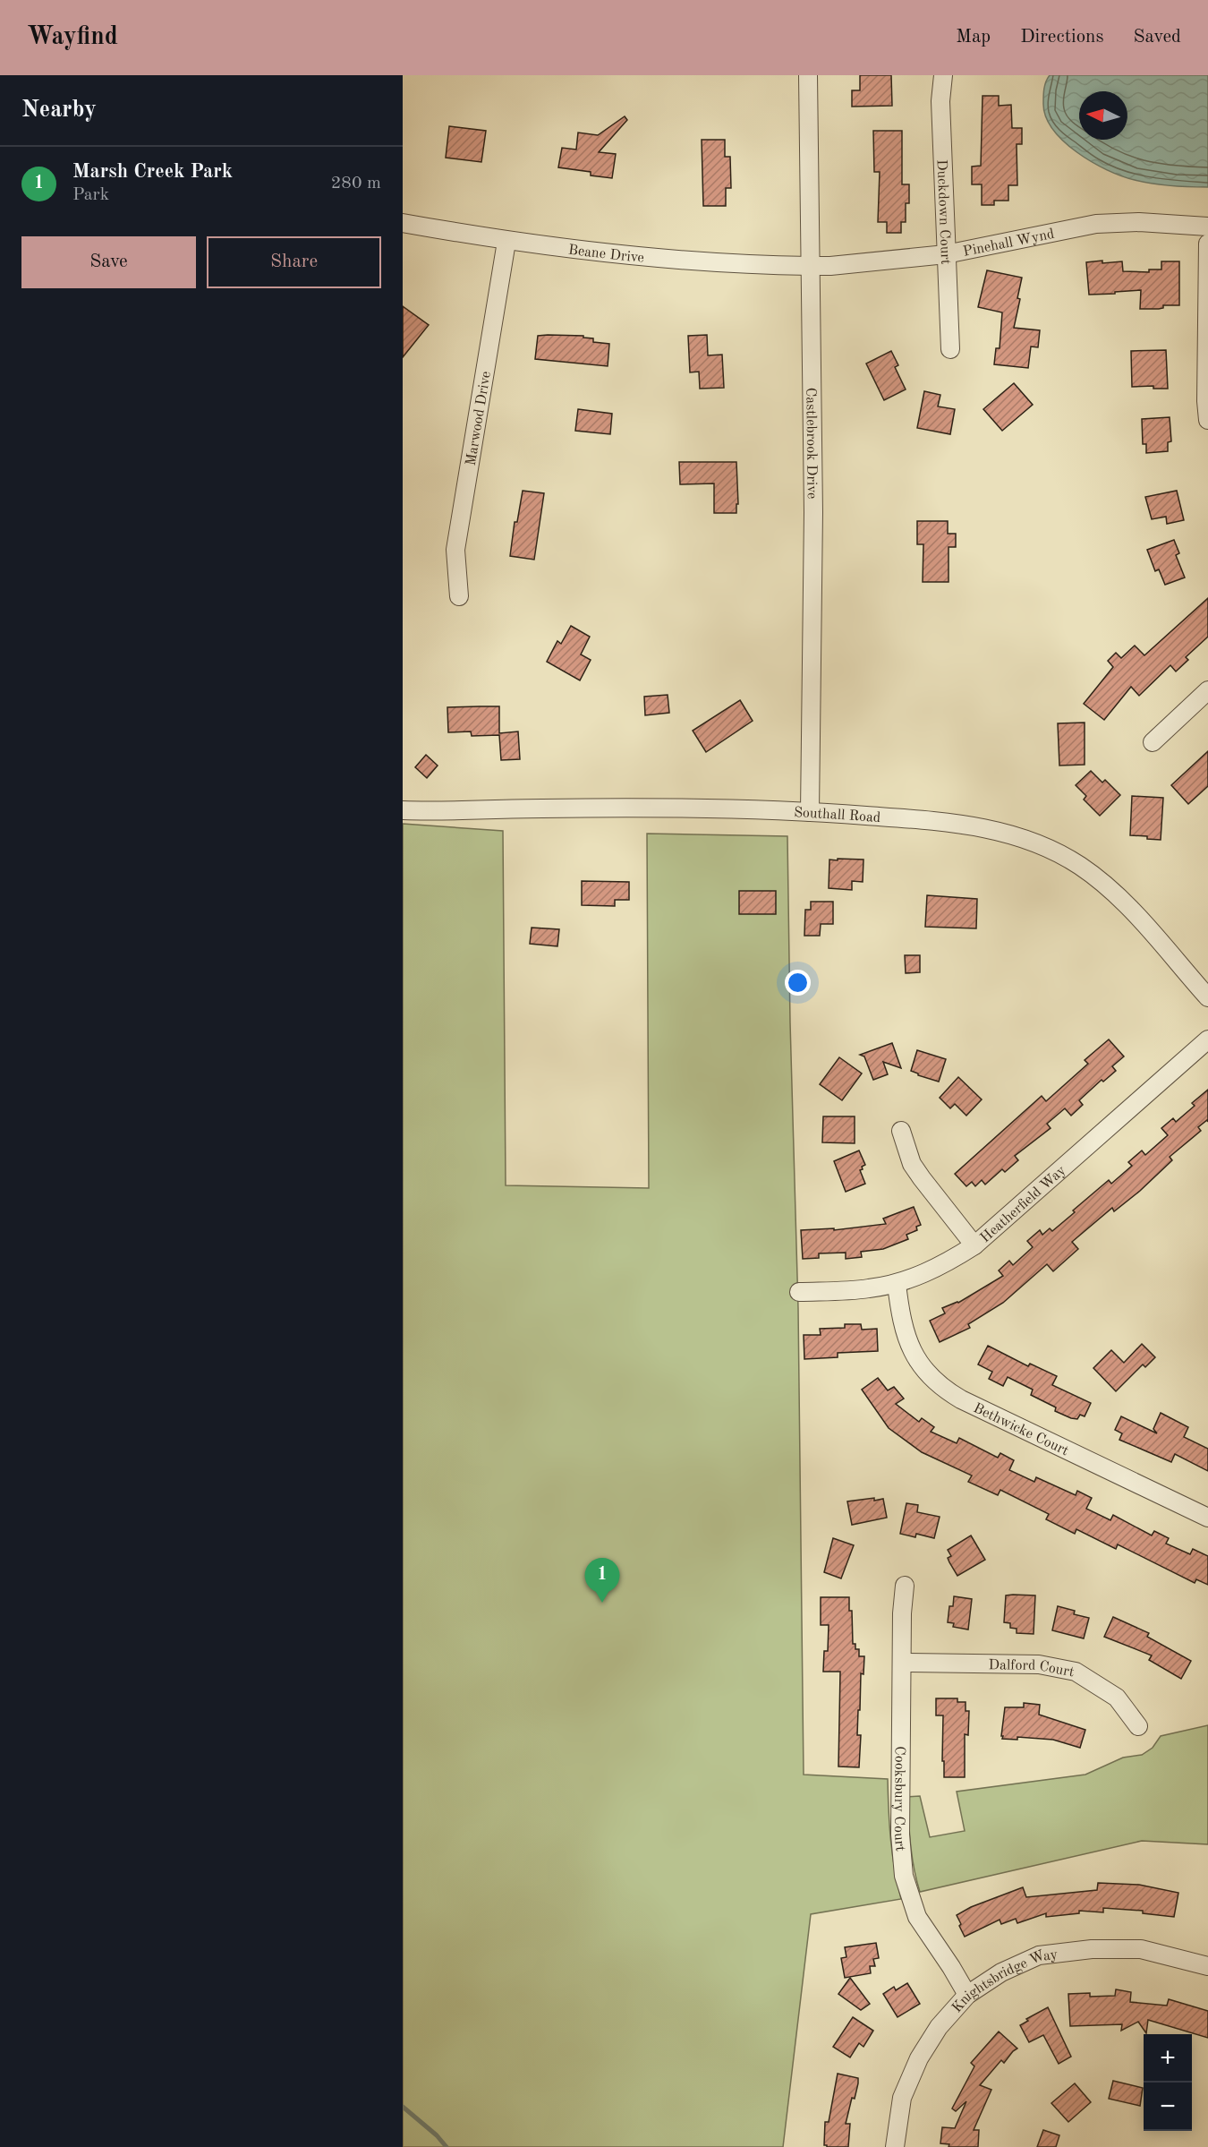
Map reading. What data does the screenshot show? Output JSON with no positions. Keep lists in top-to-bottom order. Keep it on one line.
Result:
{"streets":{"street":["Duckdown Court","Pinehall Wynd","Beane Drive","Marwood Drive","Castlebrook Drive","Southall Road","Heatherfield Way","Bethwicke Court","Dalford Court","Cooksbury Court","Knightsbridge Way"]},"crossings":[["Duckdown Court","Pinehall Wynd"],["Pinehall Wynd","Beane Drive"],["Pinehall Wynd","Castlebrook Drive"],["Beane Drive","Marwood Drive"],["Beane Drive","Castlebrook Drive"],["Castlebrook Drive","Southall Road"],["Heatherfield Way","Bethwicke Court"],["Dalford Court","Cooksbury Court"],["Cooksbury Court","Knightsbridge Way"]],"north":"left","page":{"header":"Wayfind","nav":["Map","Directions","Saved"],"heading":"Nearby","list":[{"mark":"1","name":"Marsh Creek Park","note":"Park","value":"280 m"}],"buttons":["Save","Share"],"pins":"1","map_buttons":["+","−"]}}
